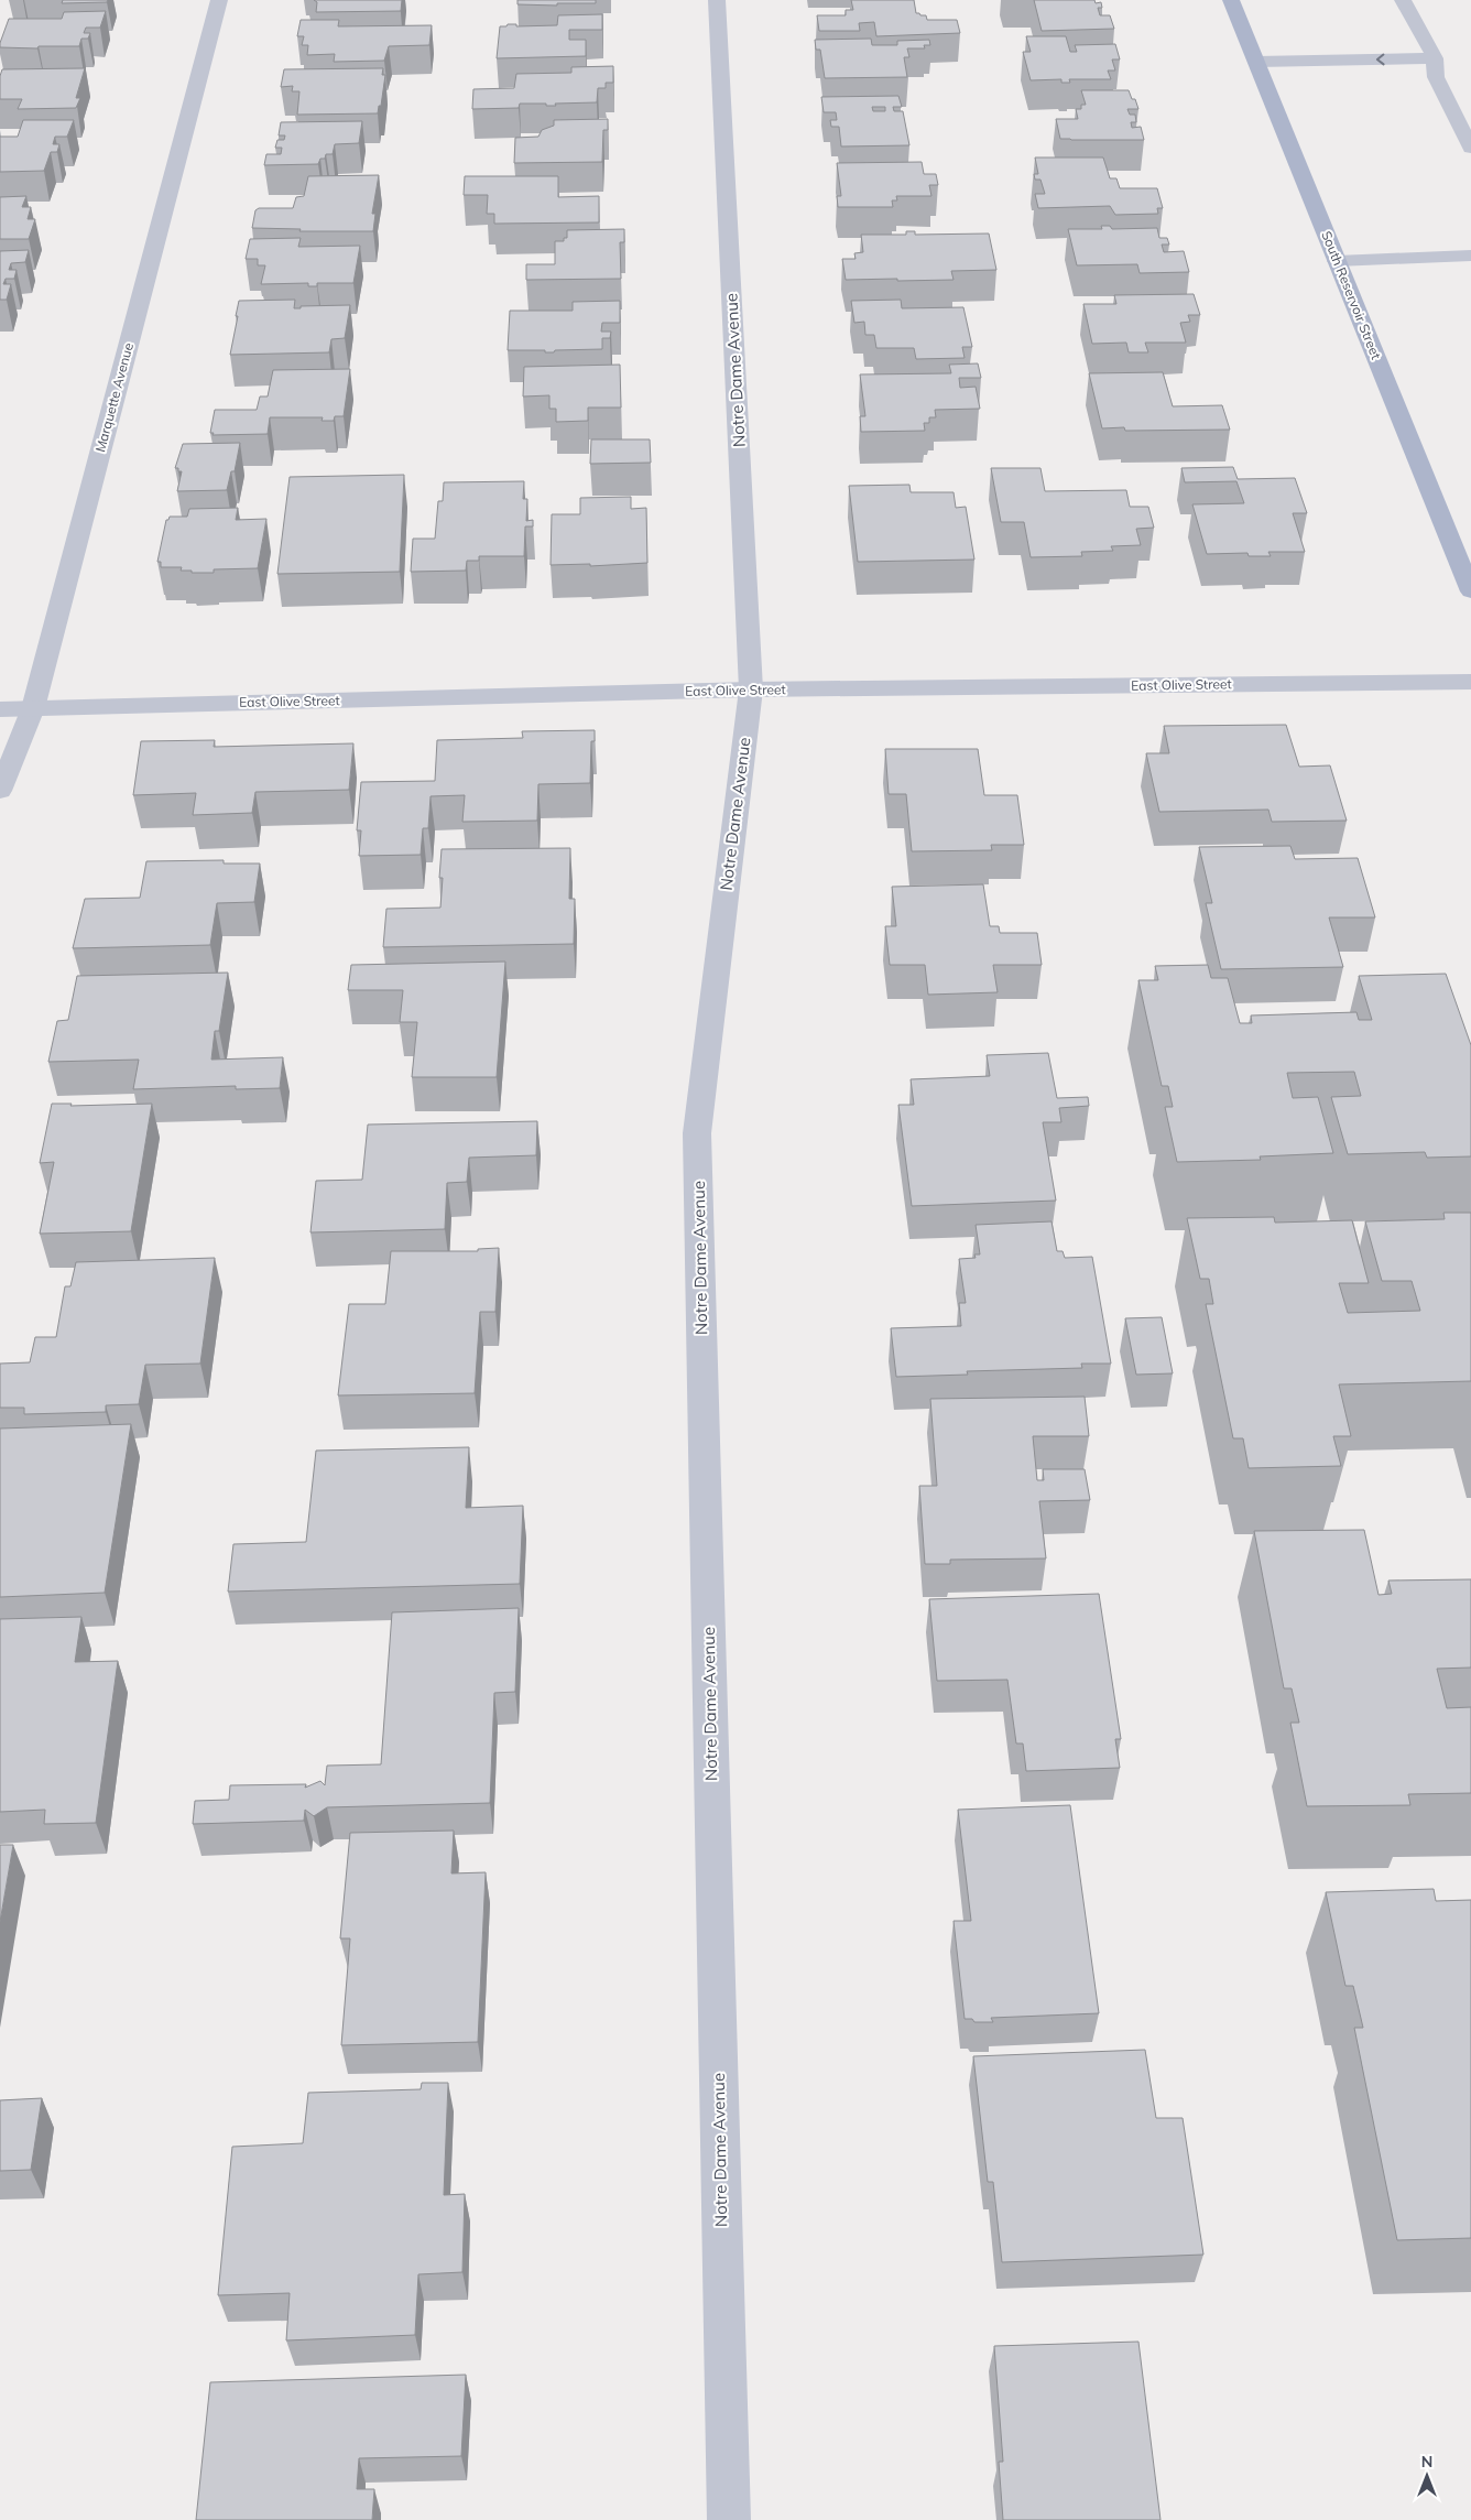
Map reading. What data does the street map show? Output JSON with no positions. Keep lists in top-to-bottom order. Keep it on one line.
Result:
{"streets":{"main road":["South Reservoir Street"],"street":["Notre Dame Avenue","Marquette Avenue","East Olive Street"]},"crossings":[["Notre Dame Avenue","East Olive Street"],["Marquette Avenue","East Olive Street"]],"north":"top"}
